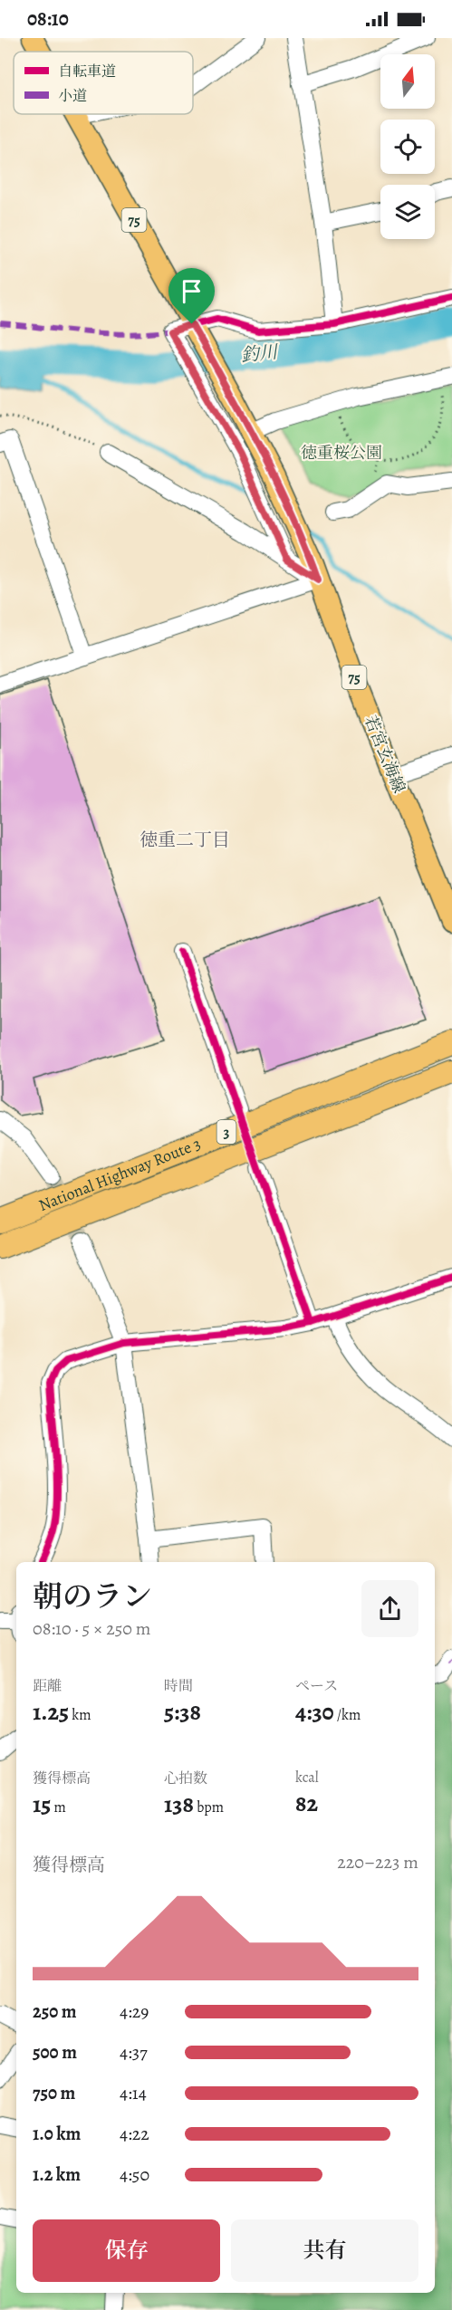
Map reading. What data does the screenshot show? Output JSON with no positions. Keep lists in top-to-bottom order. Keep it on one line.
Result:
{"streets":{"highway":["3","National Highway Route 3"],"main road":["75","若宮玄海線"]},"districts":["徳重二丁目"],"water":["釣川"],"parks":["徳重桜公園"],"legend":["自転車道","小道"],"north":"top","page":{"status":"08:10","heading":["朝のラン","08:10 · 5 × 250 m"],"stats":[["距離","1.25 km"],["時間","5:38"],["ペース","4:30 /km"],["獲得標高","15 m"],["心拍数","138 bpm"],["kcal","82"]],"chart":["獲得標高","220–223 m"],"list":[{"name":"250 m","note":"4:29"},{"name":"500 m","note":"4:37"},{"name":"750 m","note":"4:14"},{"name":"1.0 km","note":"4:22"},{"name":"1.2 km","note":"4:50"}],"buttons":["保存","共有"]}}
